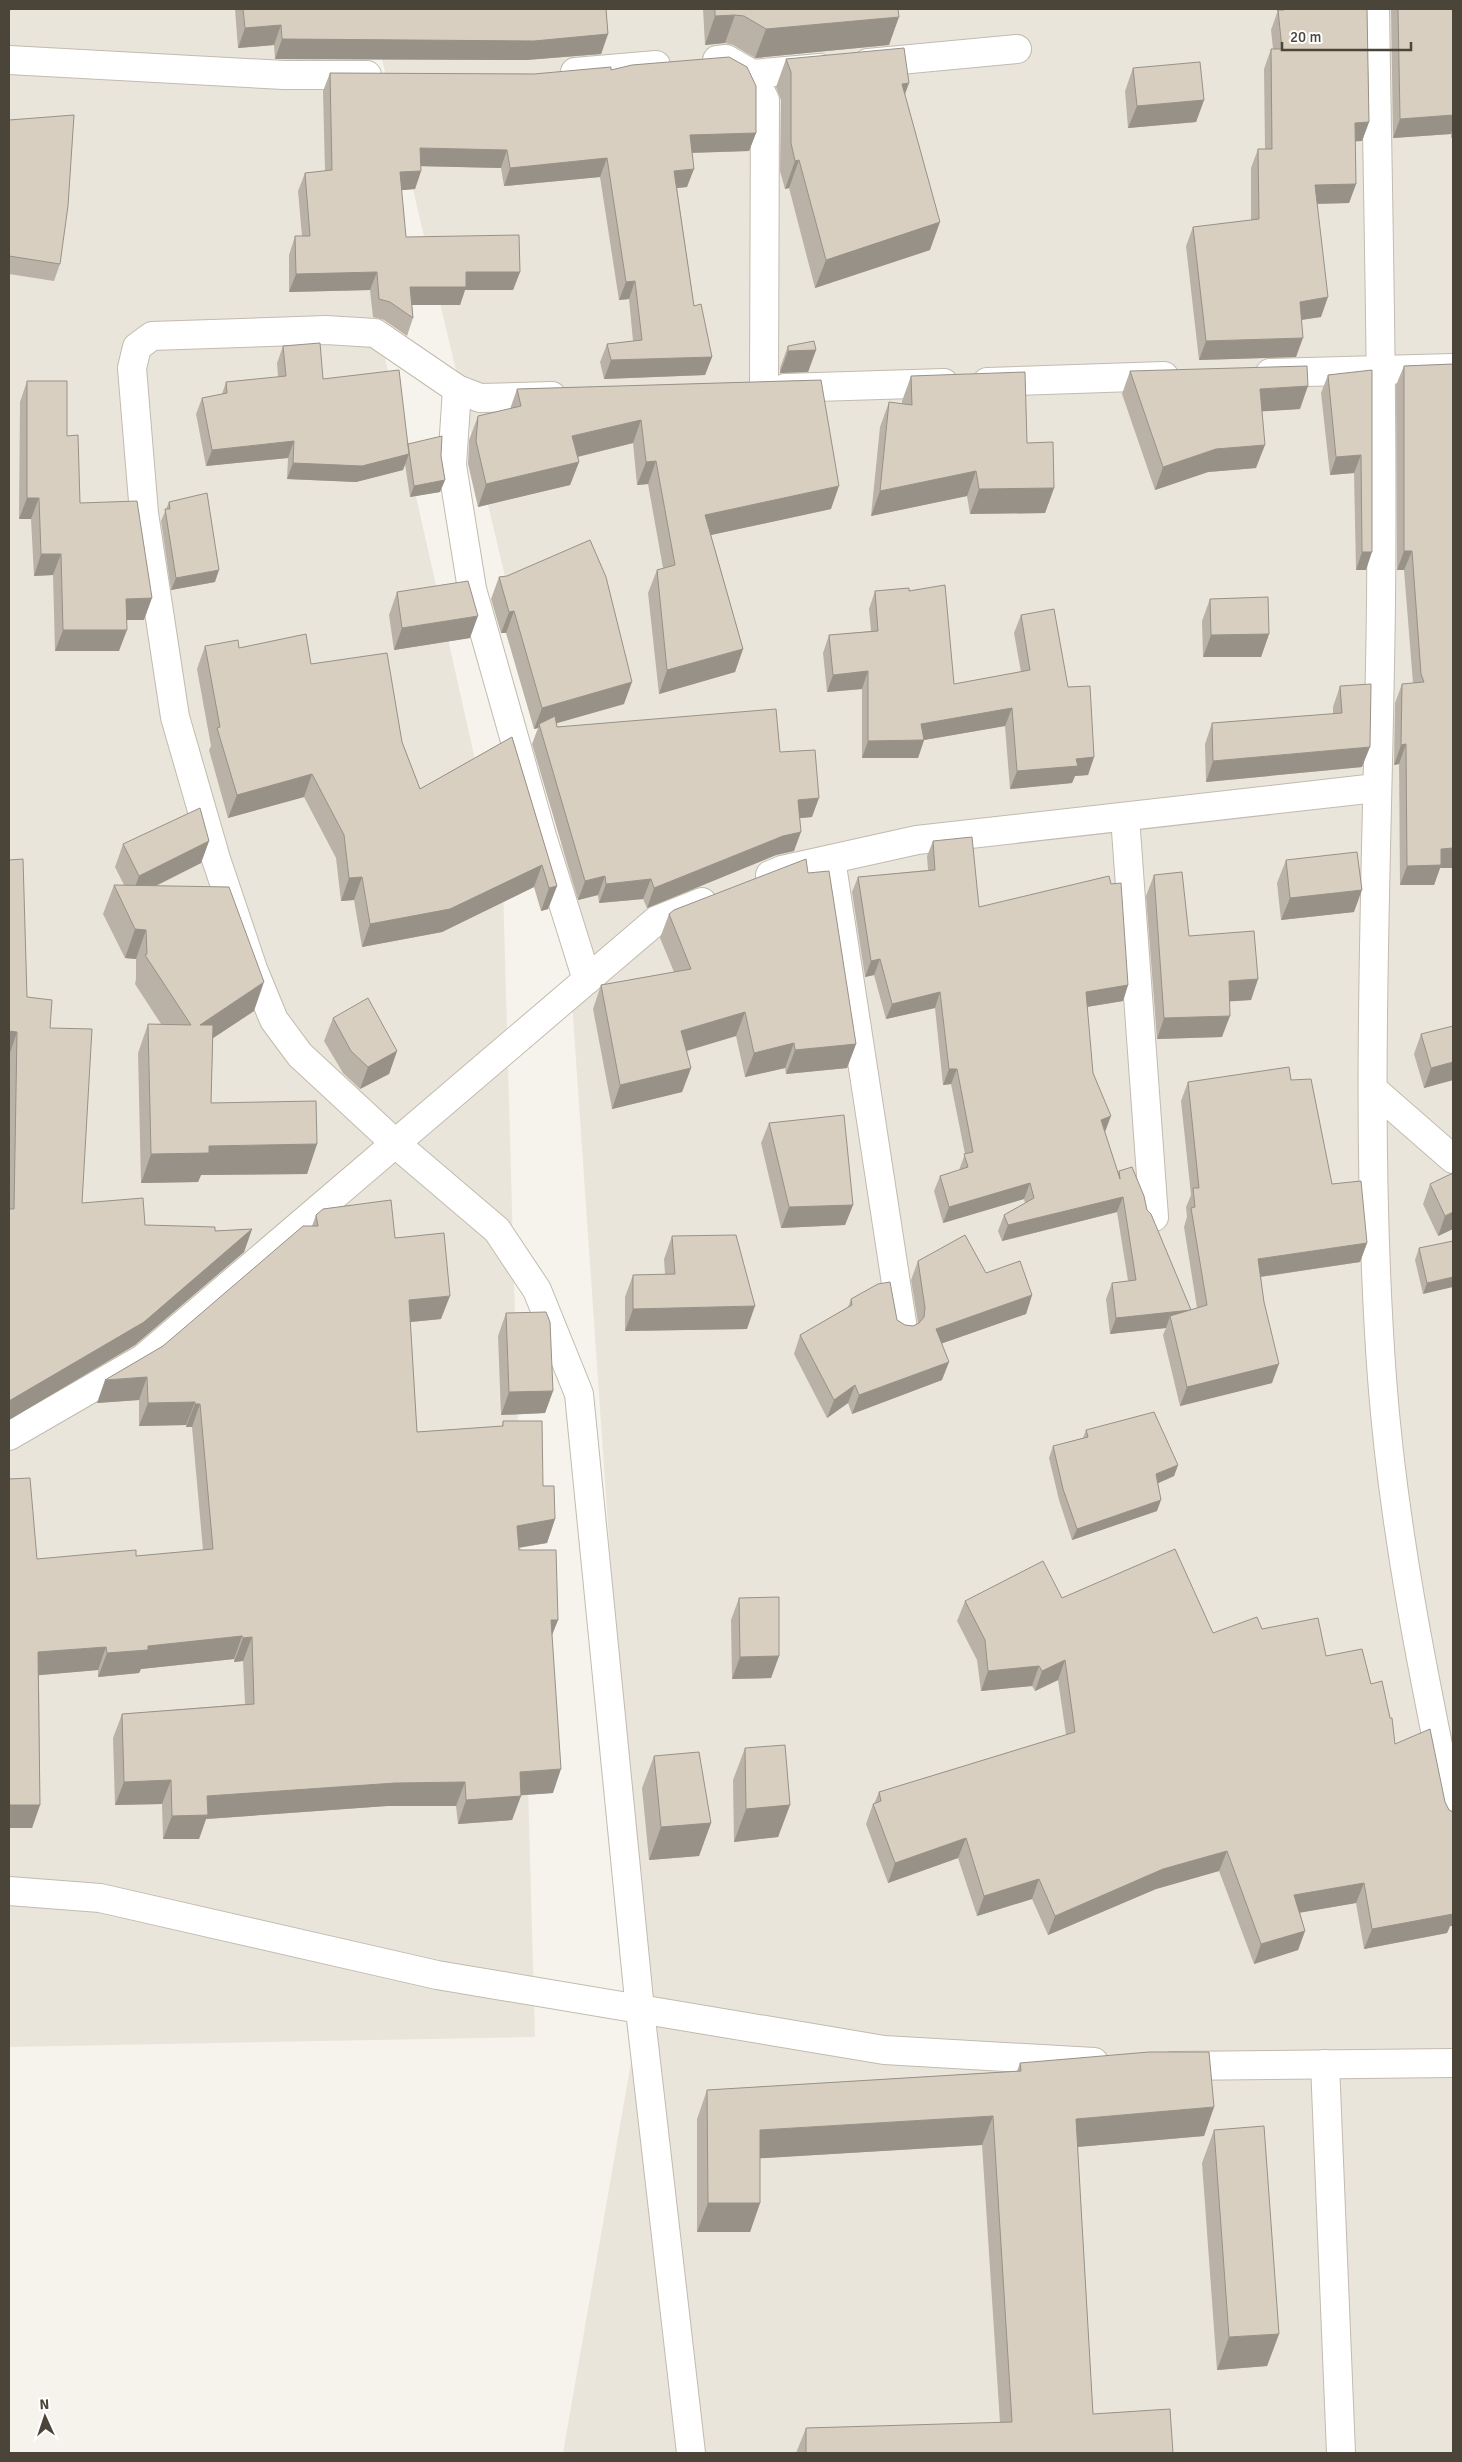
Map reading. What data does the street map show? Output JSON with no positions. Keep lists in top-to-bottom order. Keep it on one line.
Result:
{"scale_bar":"20 m","north":"top"}
